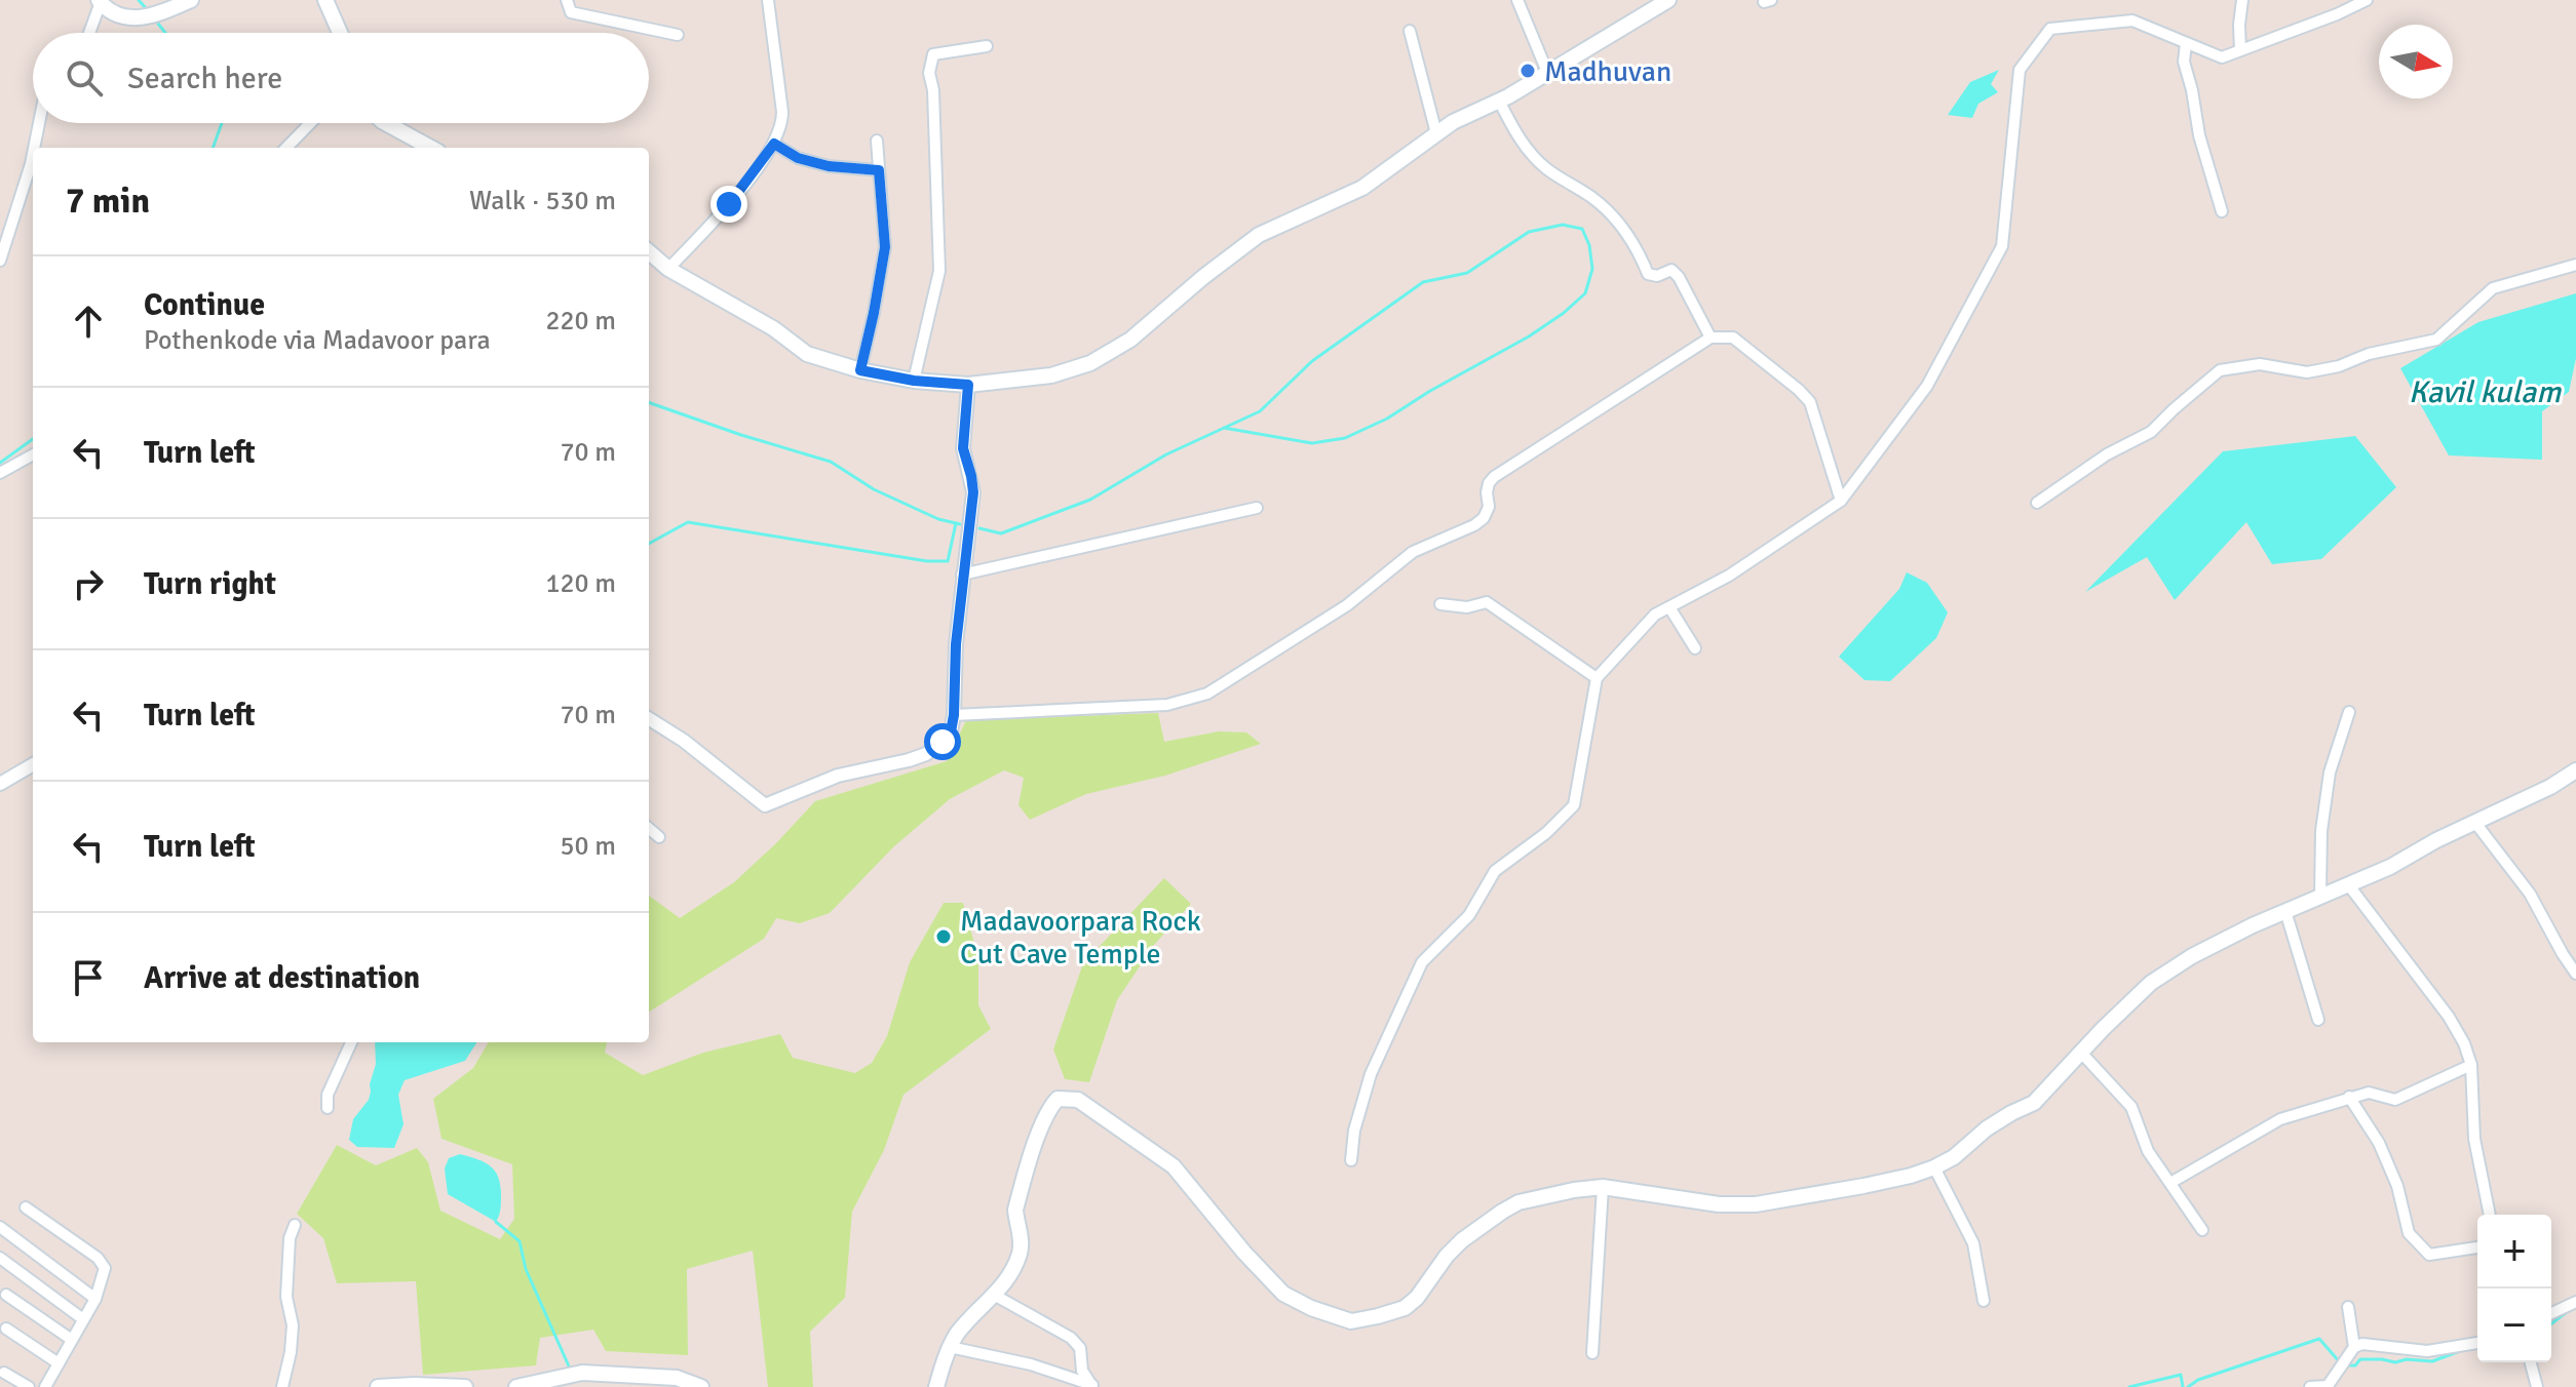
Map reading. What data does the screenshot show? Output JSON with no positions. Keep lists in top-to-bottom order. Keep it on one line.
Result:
{"water":["Kavil kulam"],"places":["Madhuvan","Madavoorpara Rock Cut Cave Temple"],"north":"right","page":{"search":"Search here","heading":["7 min","Walk · 530 m"],"list":[["Continue","Pothenkode via Madavoor para","220 m"],["Turn left","70 m"],["Turn right","120 m"],["Turn left","70 m"],["Turn left","50 m"],"Arrive at destination"],"map_buttons":["+","−"]}}
